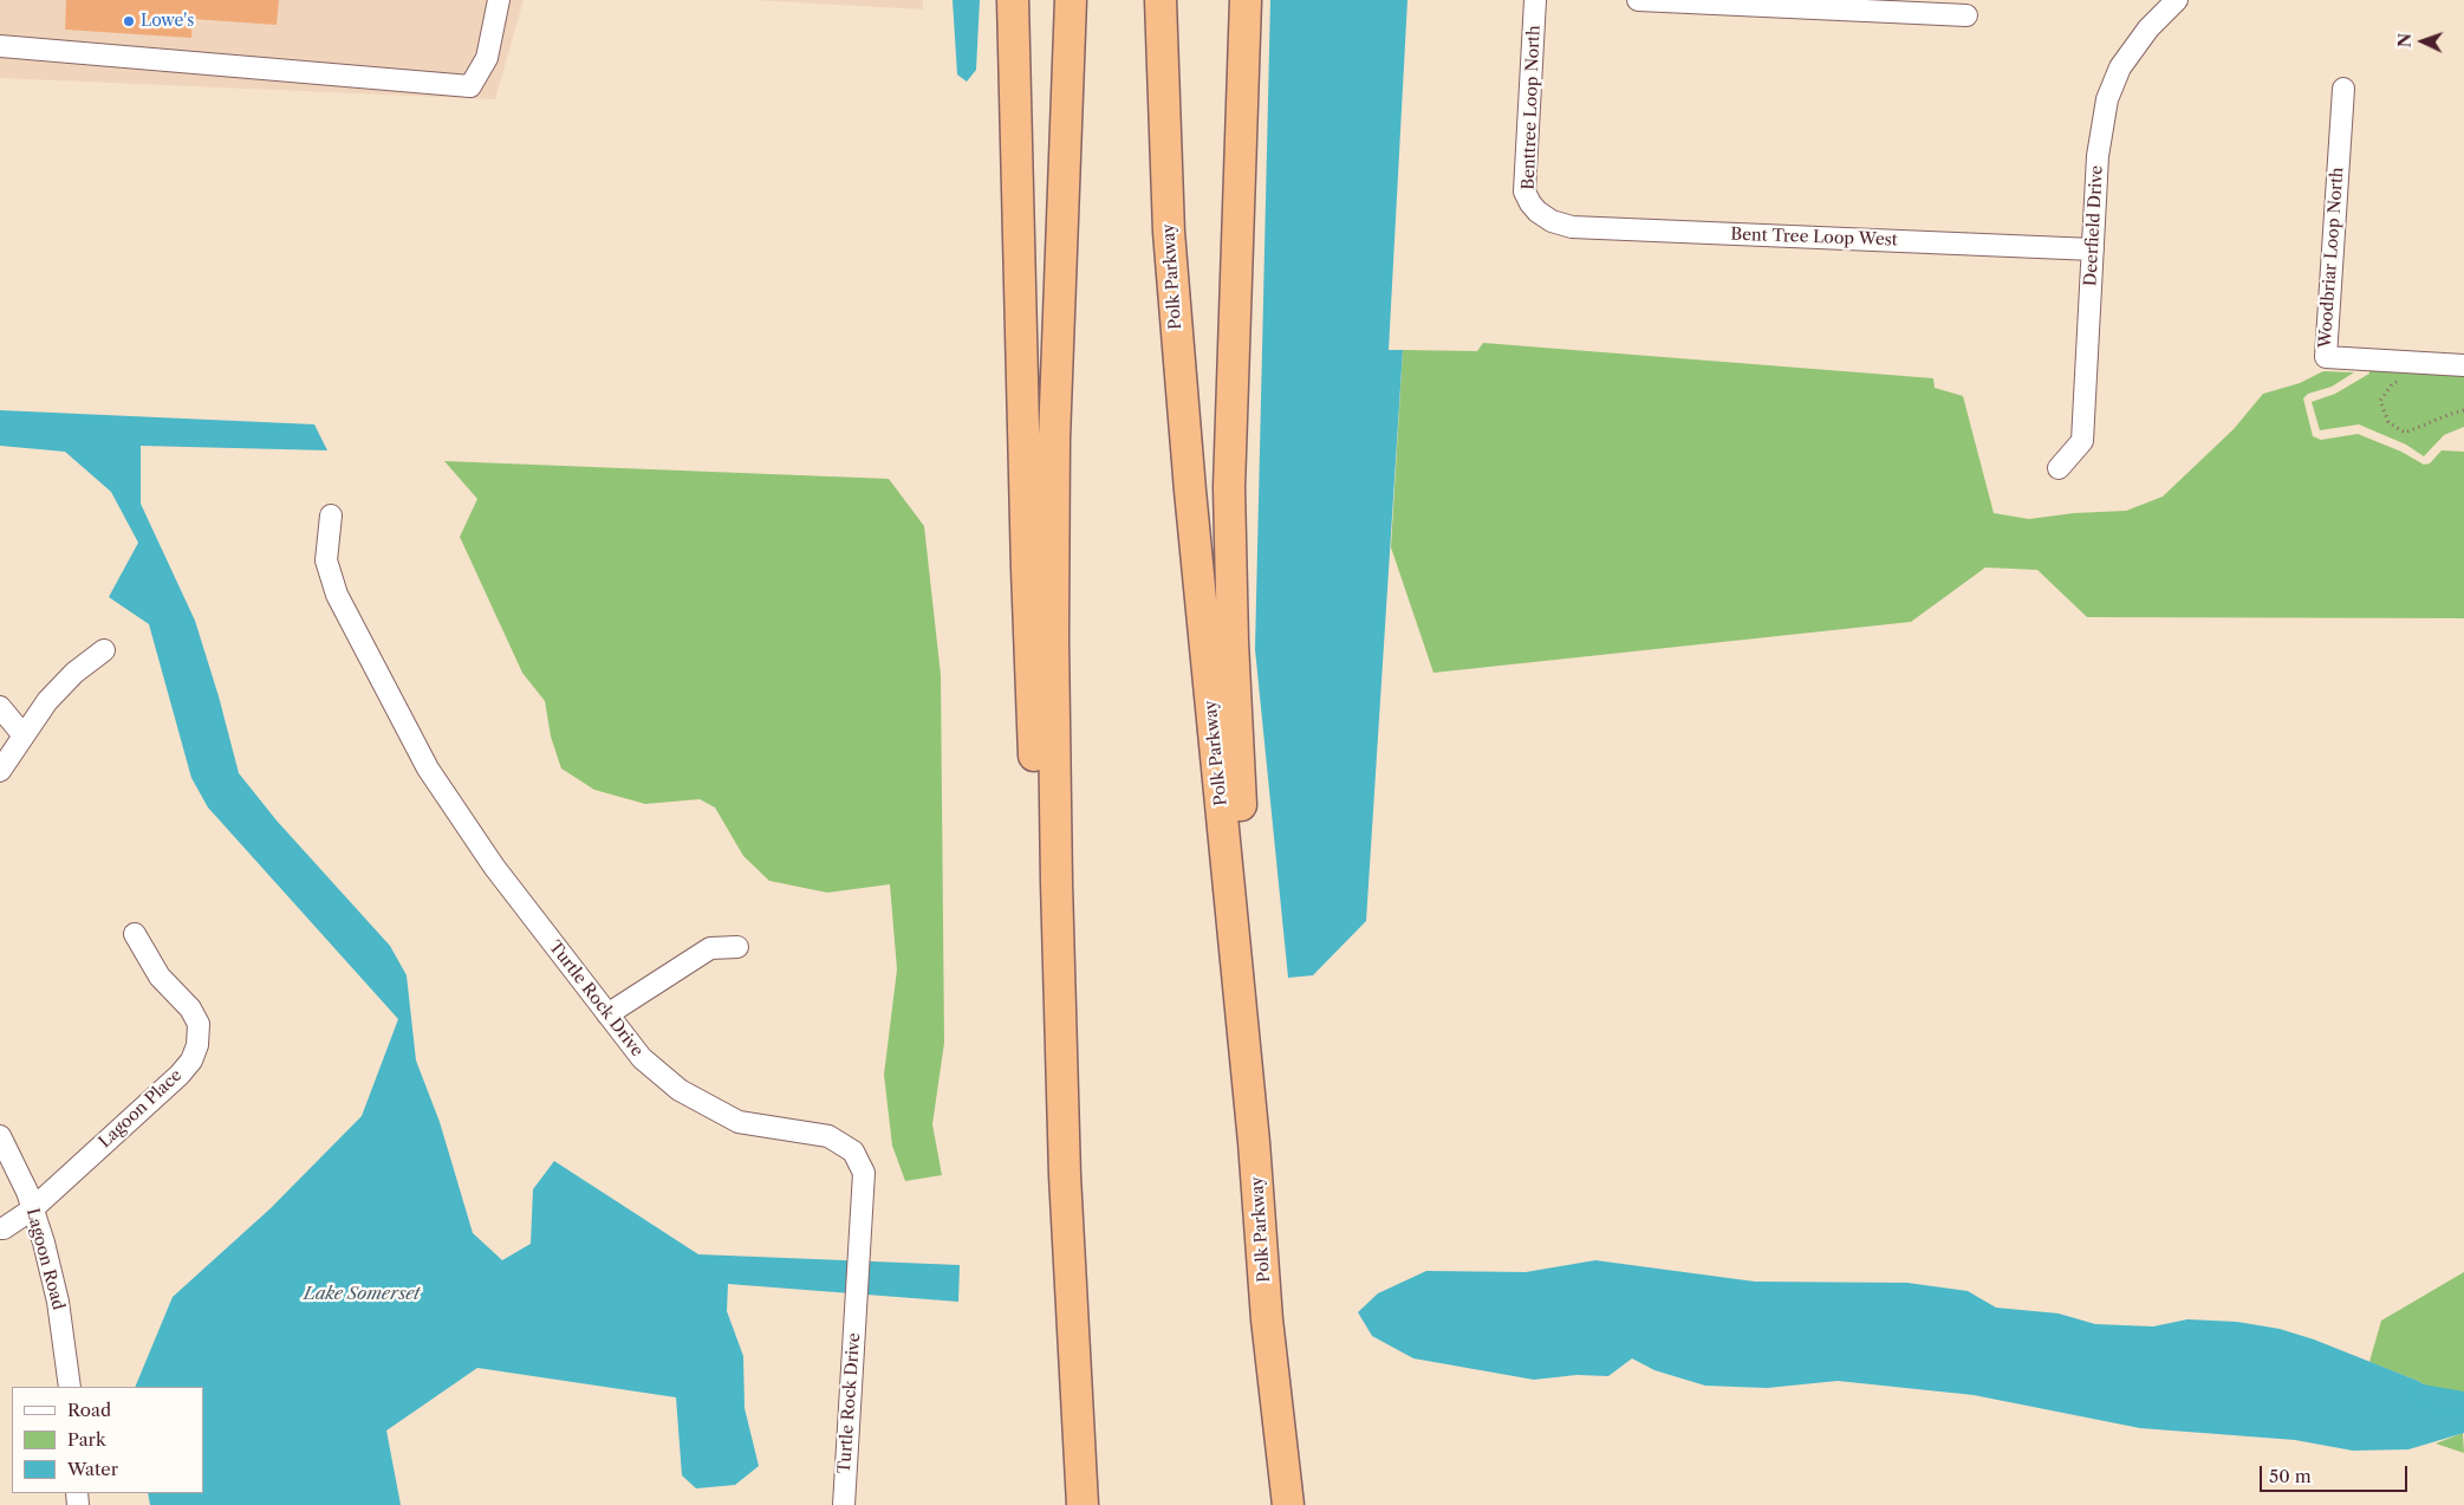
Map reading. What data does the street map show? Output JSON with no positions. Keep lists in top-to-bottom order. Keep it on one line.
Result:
{"streets":{"highway":["Polk Parkway"],"street":["Benttree Loop North","Deerfield Drive","Bent Tree Loop West","Woodbriar Loop North","Turtle Rock Drive","Lagoon Place","Lagoon Road"]},"crossings":[["Benttree Loop North","Bent Tree Loop West"],["Deerfield Drive","Bent Tree Loop West"],["Lagoon Place","Lagoon Road"]],"water":["Lake Somerset"],"places":["Lowe's"],"legend":["Road","Park","Water"],"scale_bar":"50 m","north":"left"}
